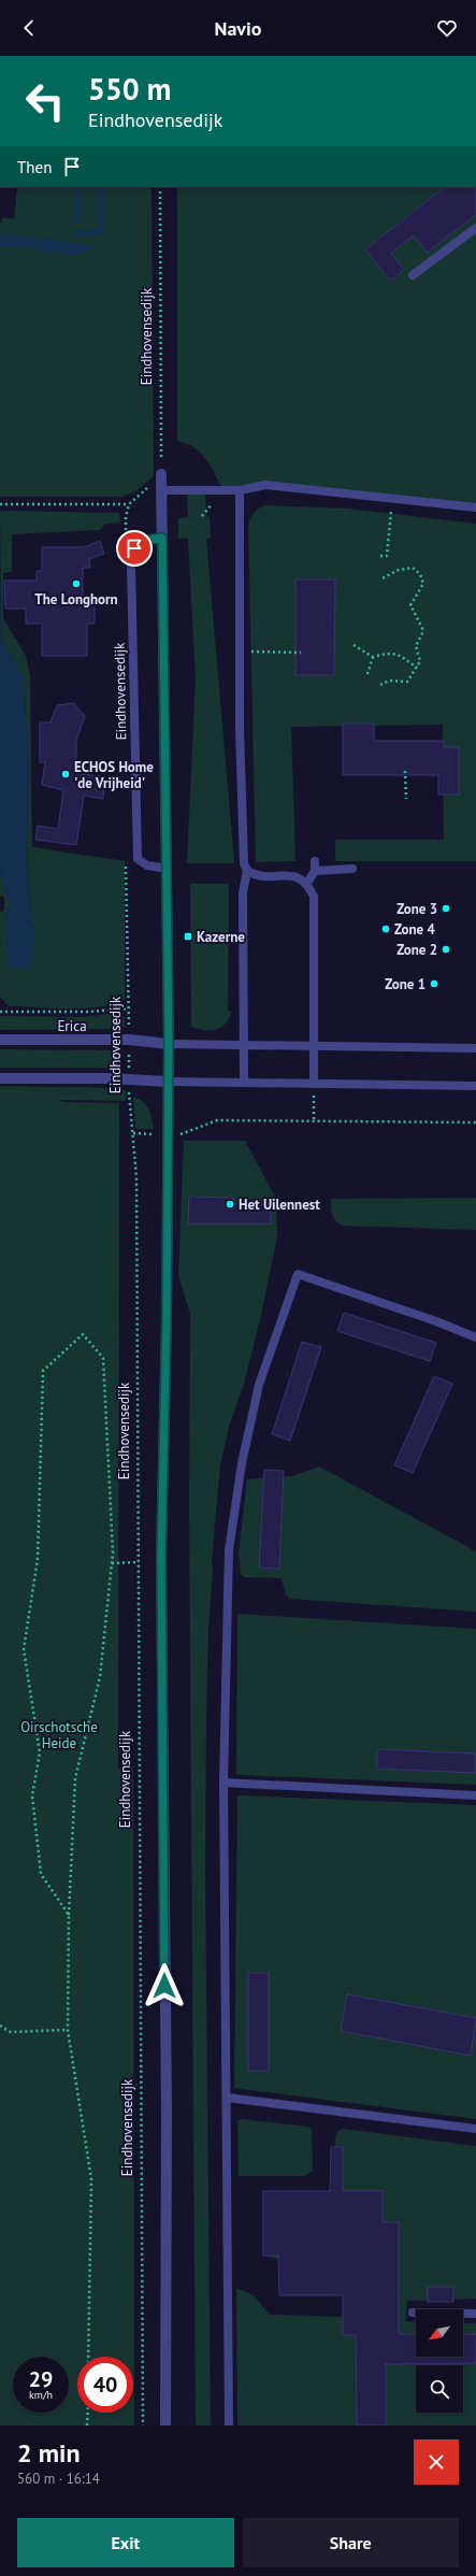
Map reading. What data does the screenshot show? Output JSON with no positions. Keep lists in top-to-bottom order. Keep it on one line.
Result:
{"streets":{"street":["Erica"],"lane":["Eindhovensedijk"]},"crossings":[["Eindhovensedijk","Erica"]],"parks":["Oirschotsche Heide"],"places":{"other":["The Longhorn","ECHOS Home 'de Vrijheid'","Zone 3","Zone 4","Zone 2","Zone 1","Het Uilennest"],"transit":["Kazerne"]},"north":"bottom left","page":{"header":"Navio","turn":["550 m","Eindhovensedijk"],"then":"Then","speed":"29 km/h","limit":"40","heading":["2 min","560 m · 16:14"],"buttons":["Exit","Share"]}}
